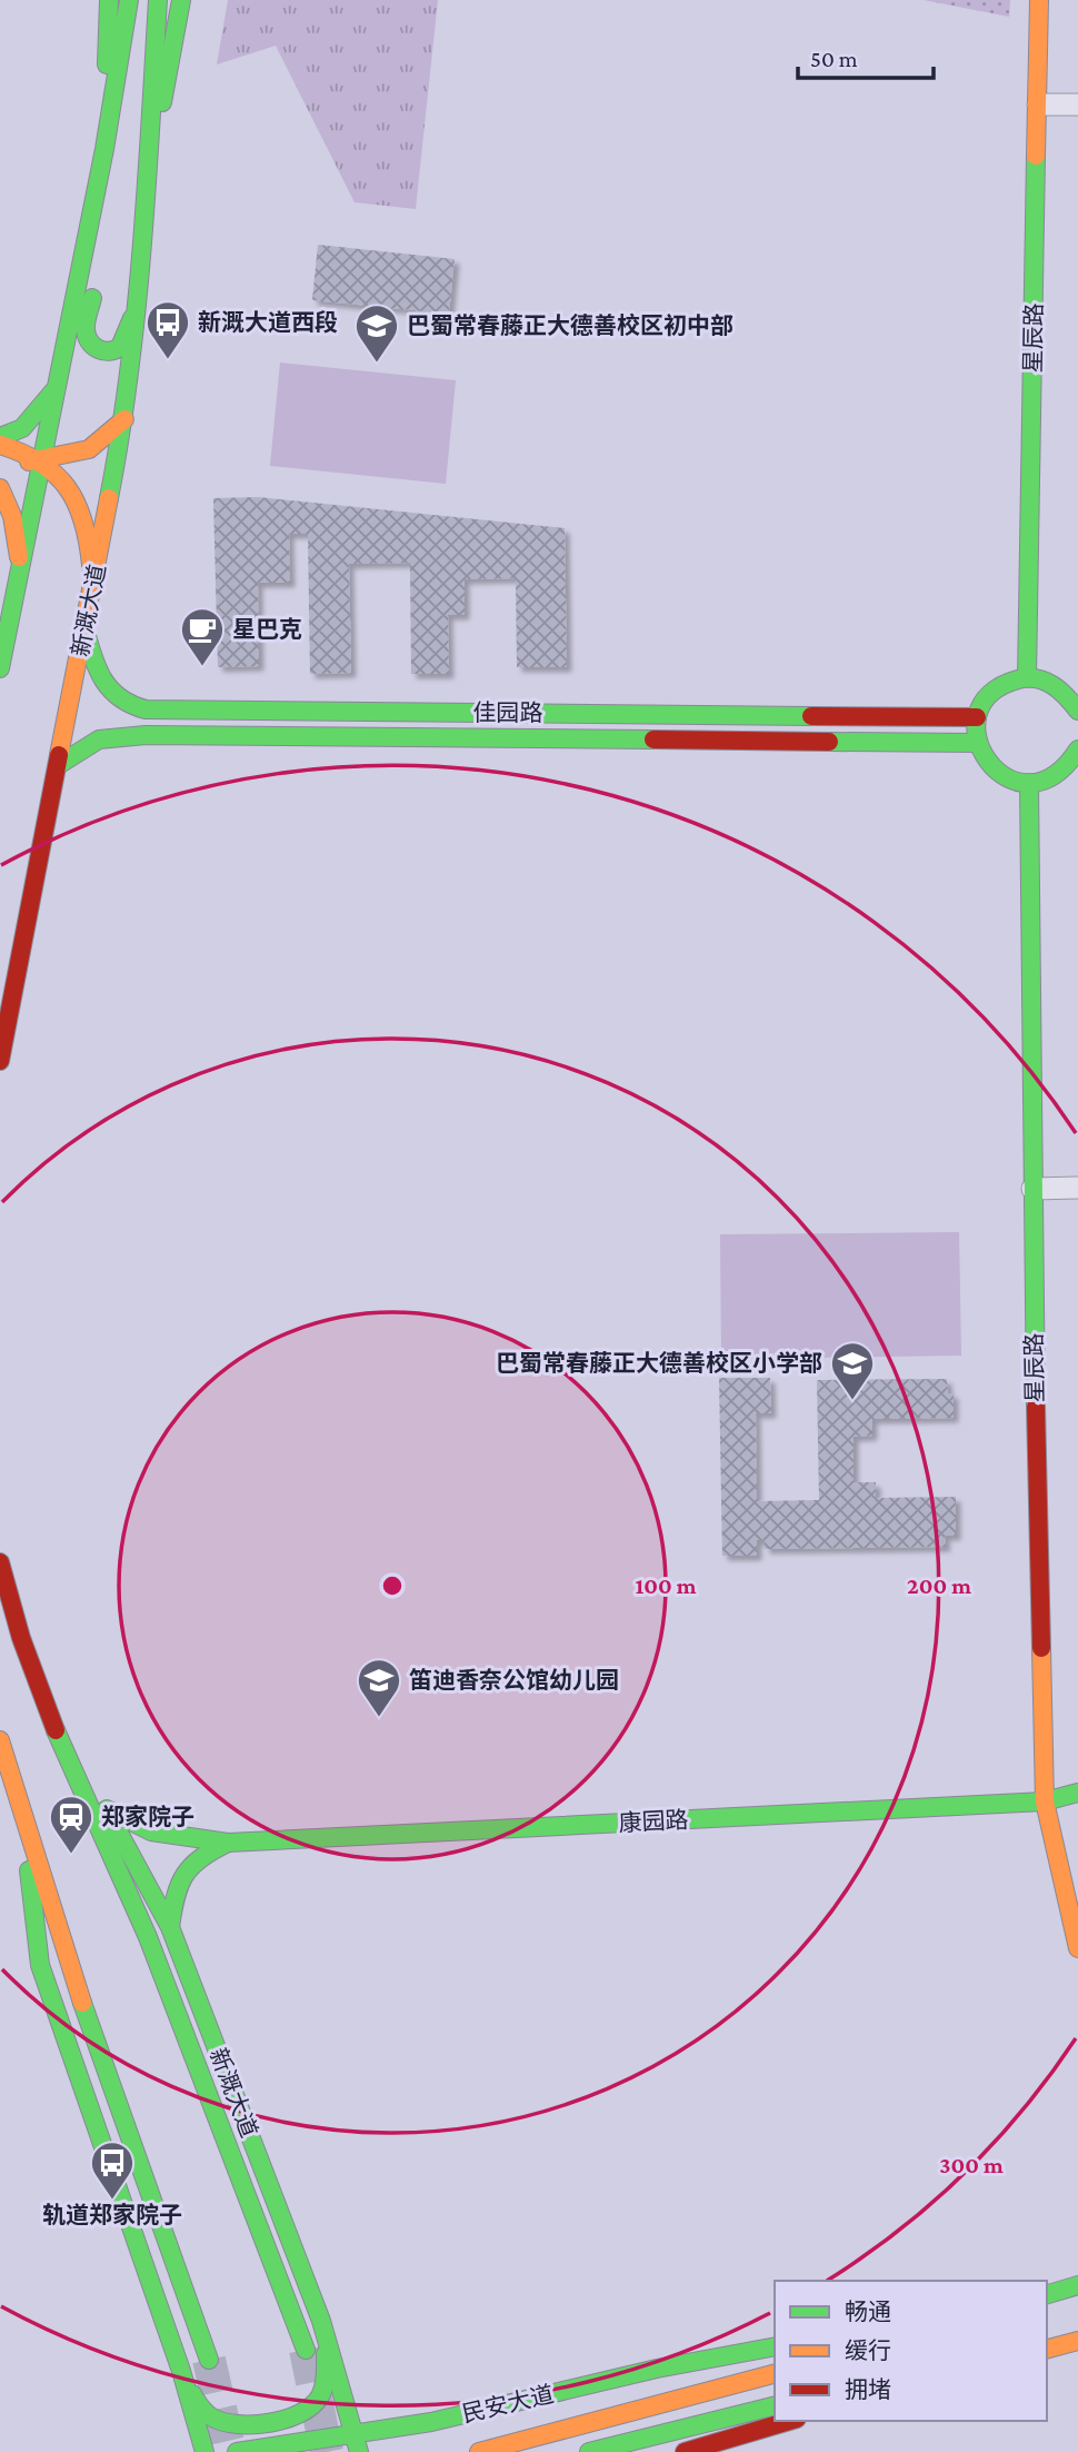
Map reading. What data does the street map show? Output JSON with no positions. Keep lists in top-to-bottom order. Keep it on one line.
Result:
{"streets":{"main road":["星辰路","新溉大道","佳园路","康园路","民安大道"]},"crossings":[["星辰路","康园路"],["新溉大道","佳园路"],["新溉大道","民安大道"]],"places":{"bus stop":["新溉大道西段","轨道郑家院子"],"school or university":["巴蜀常春藤正大德善校区初中部","巴蜀常春藤正大德善校区小学部","笛迪香奈公馆幼儿园"],"cafe":["星巴克"],"station":["郑家院子"]},"legend":["畅通","缓行","拥堵"],"scale_bar":"50 m","rings":["100 m","200 m","300 m"]}
